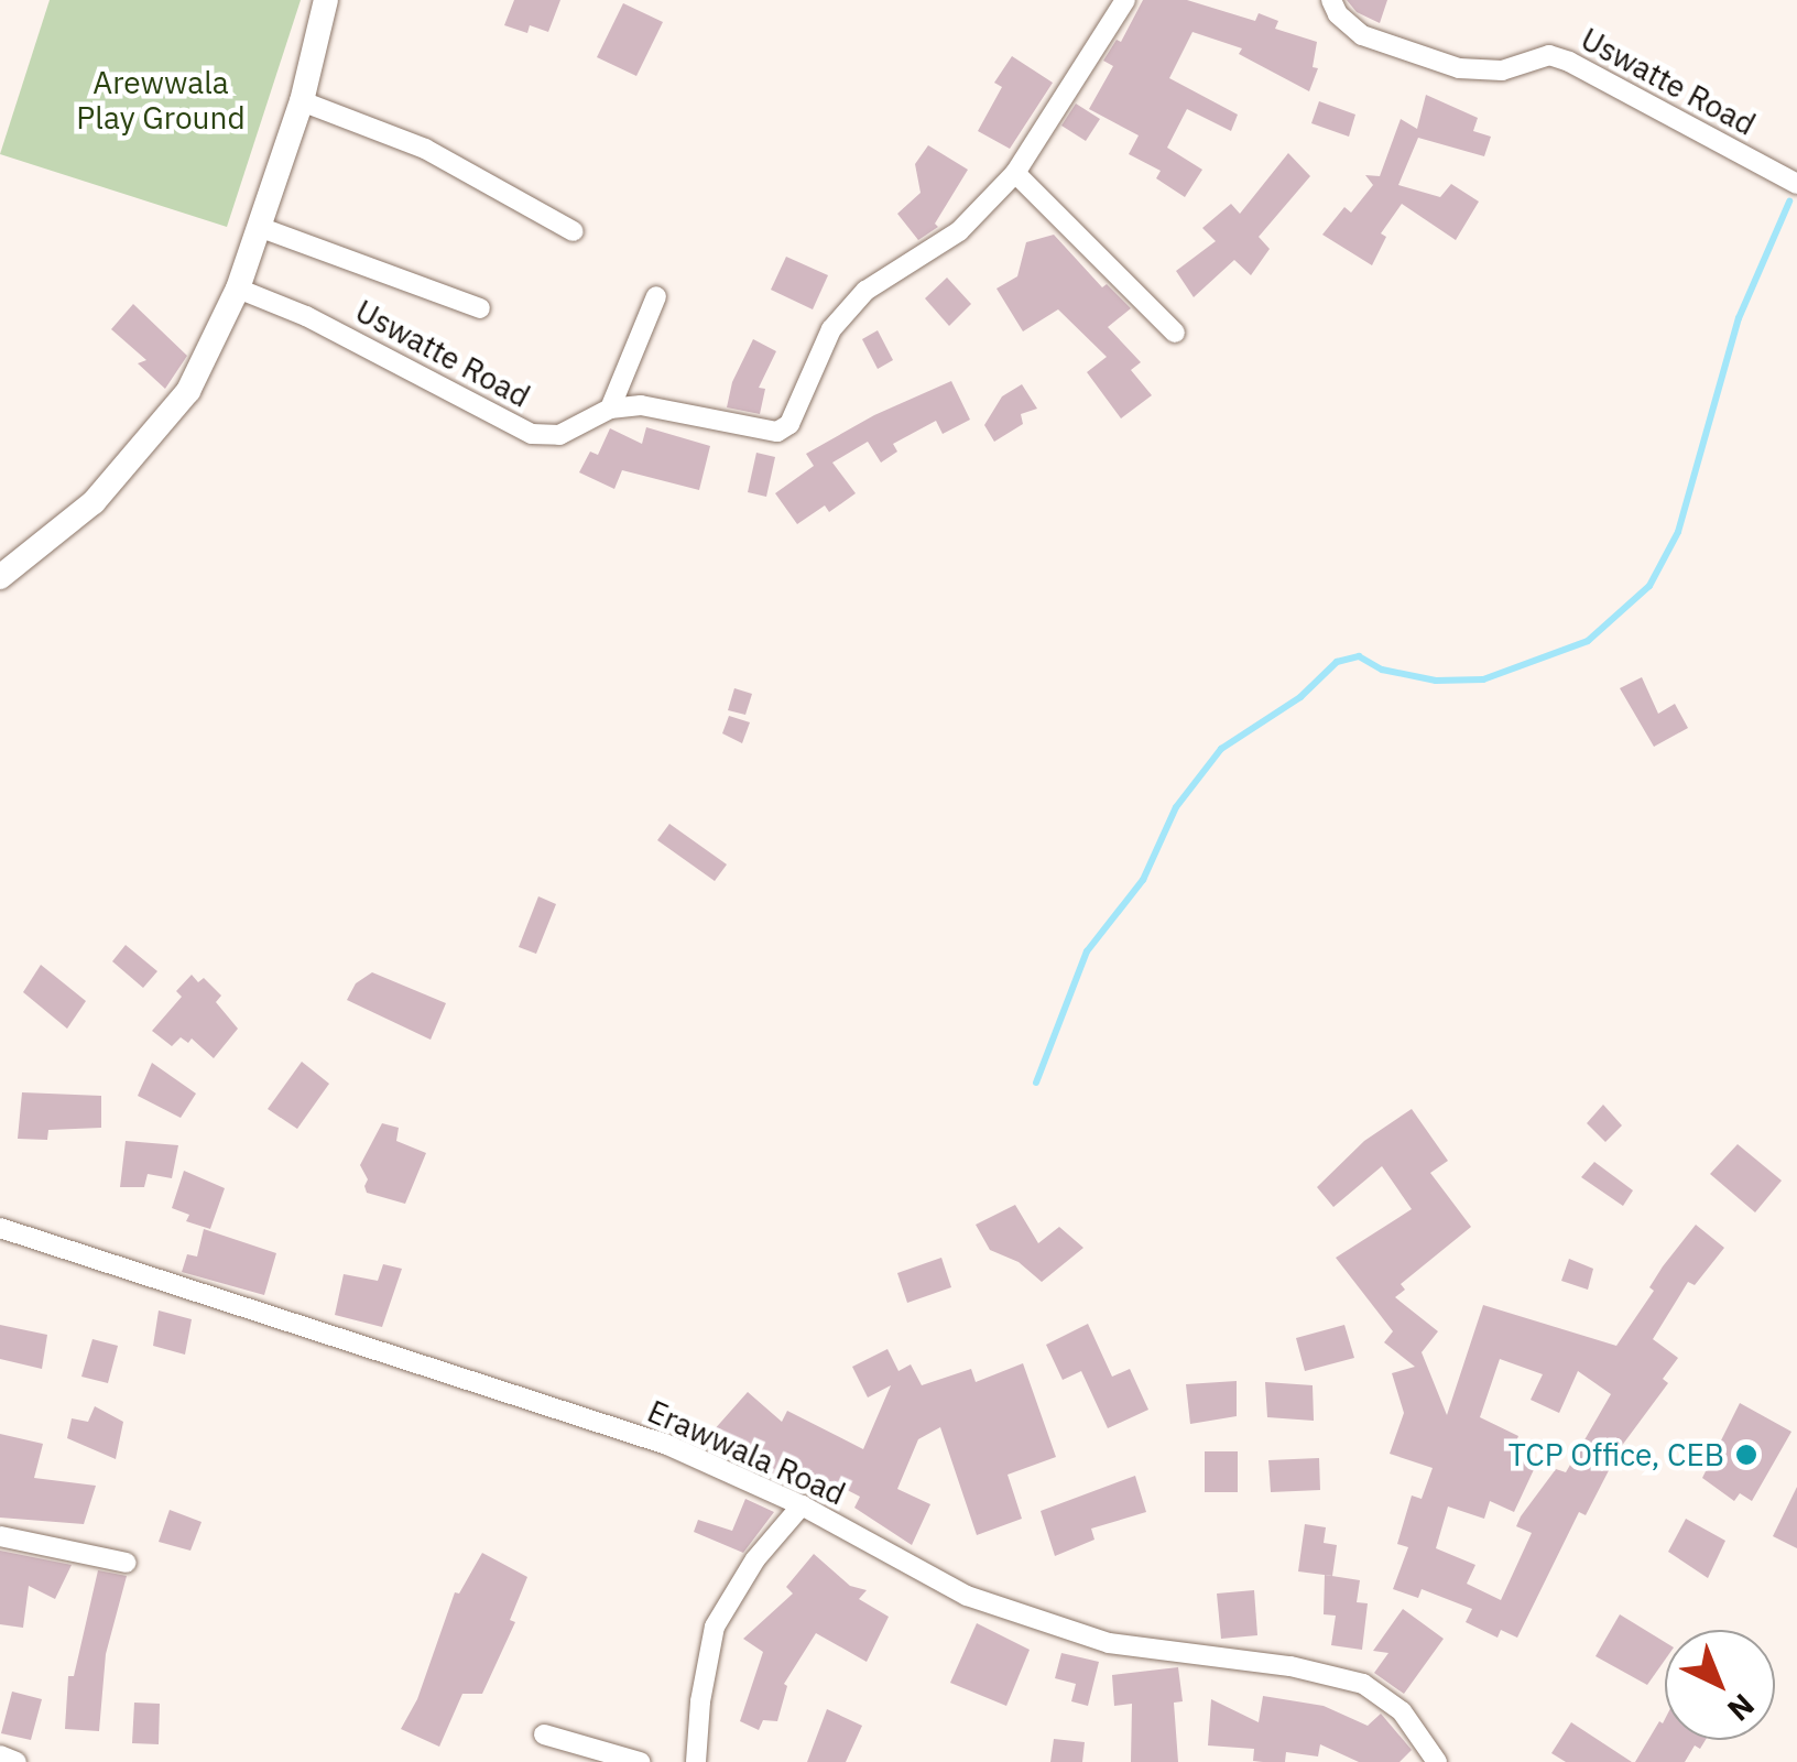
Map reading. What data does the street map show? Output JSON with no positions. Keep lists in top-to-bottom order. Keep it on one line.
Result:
{"streets":{"street":["Uswatte Road","Erawwala Road"]},"parks":["Arewwala Play Ground"],"places":["TCP Office, CEB"],"north":"bottom right"}
